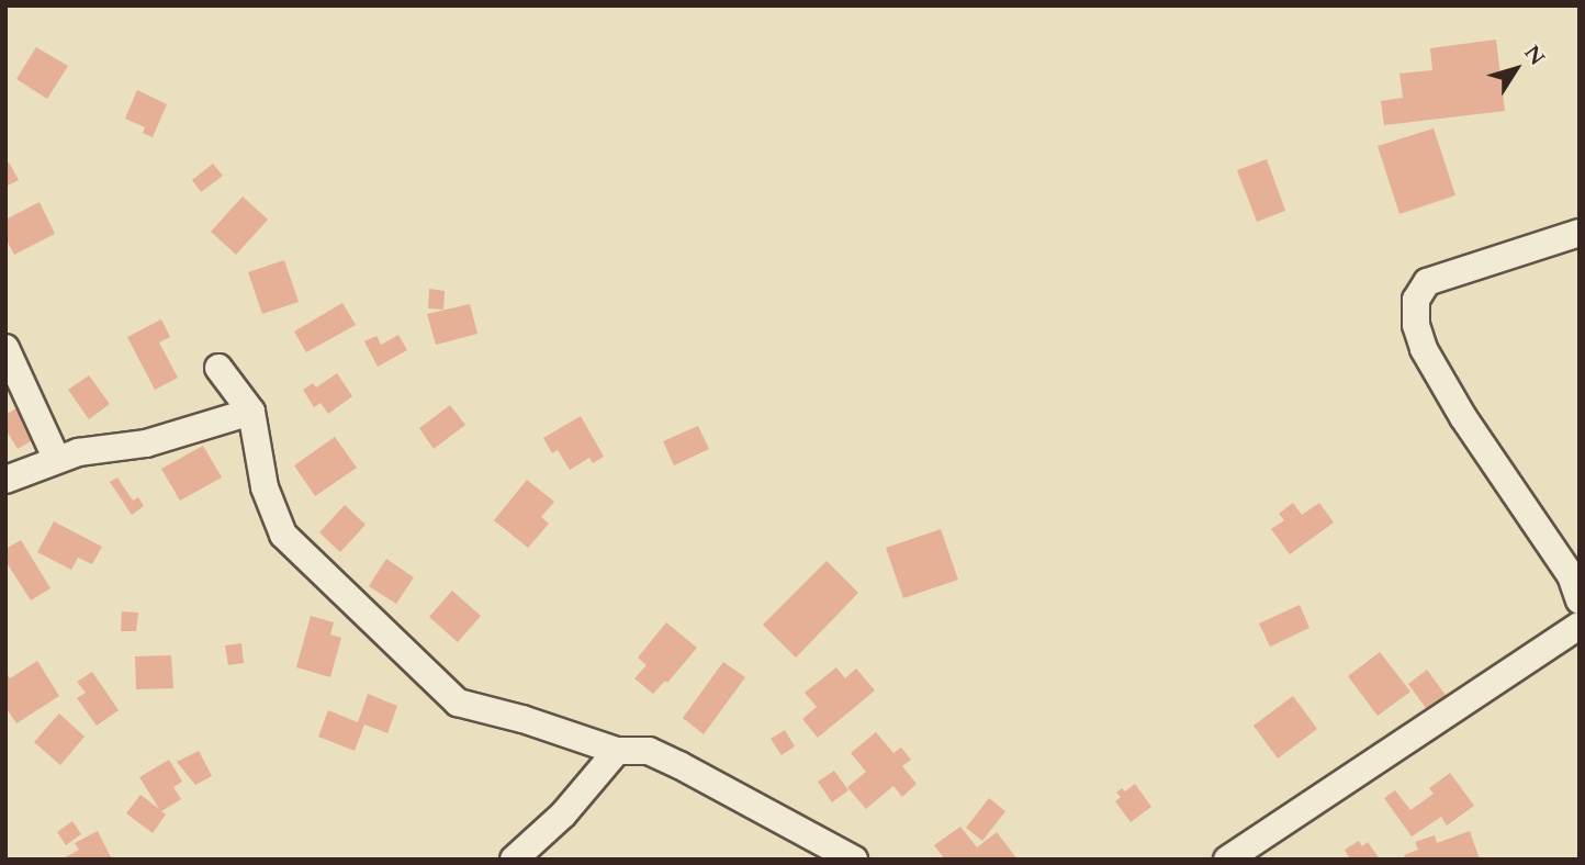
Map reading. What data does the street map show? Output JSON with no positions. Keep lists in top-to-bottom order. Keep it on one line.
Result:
{"north":"top right"}
